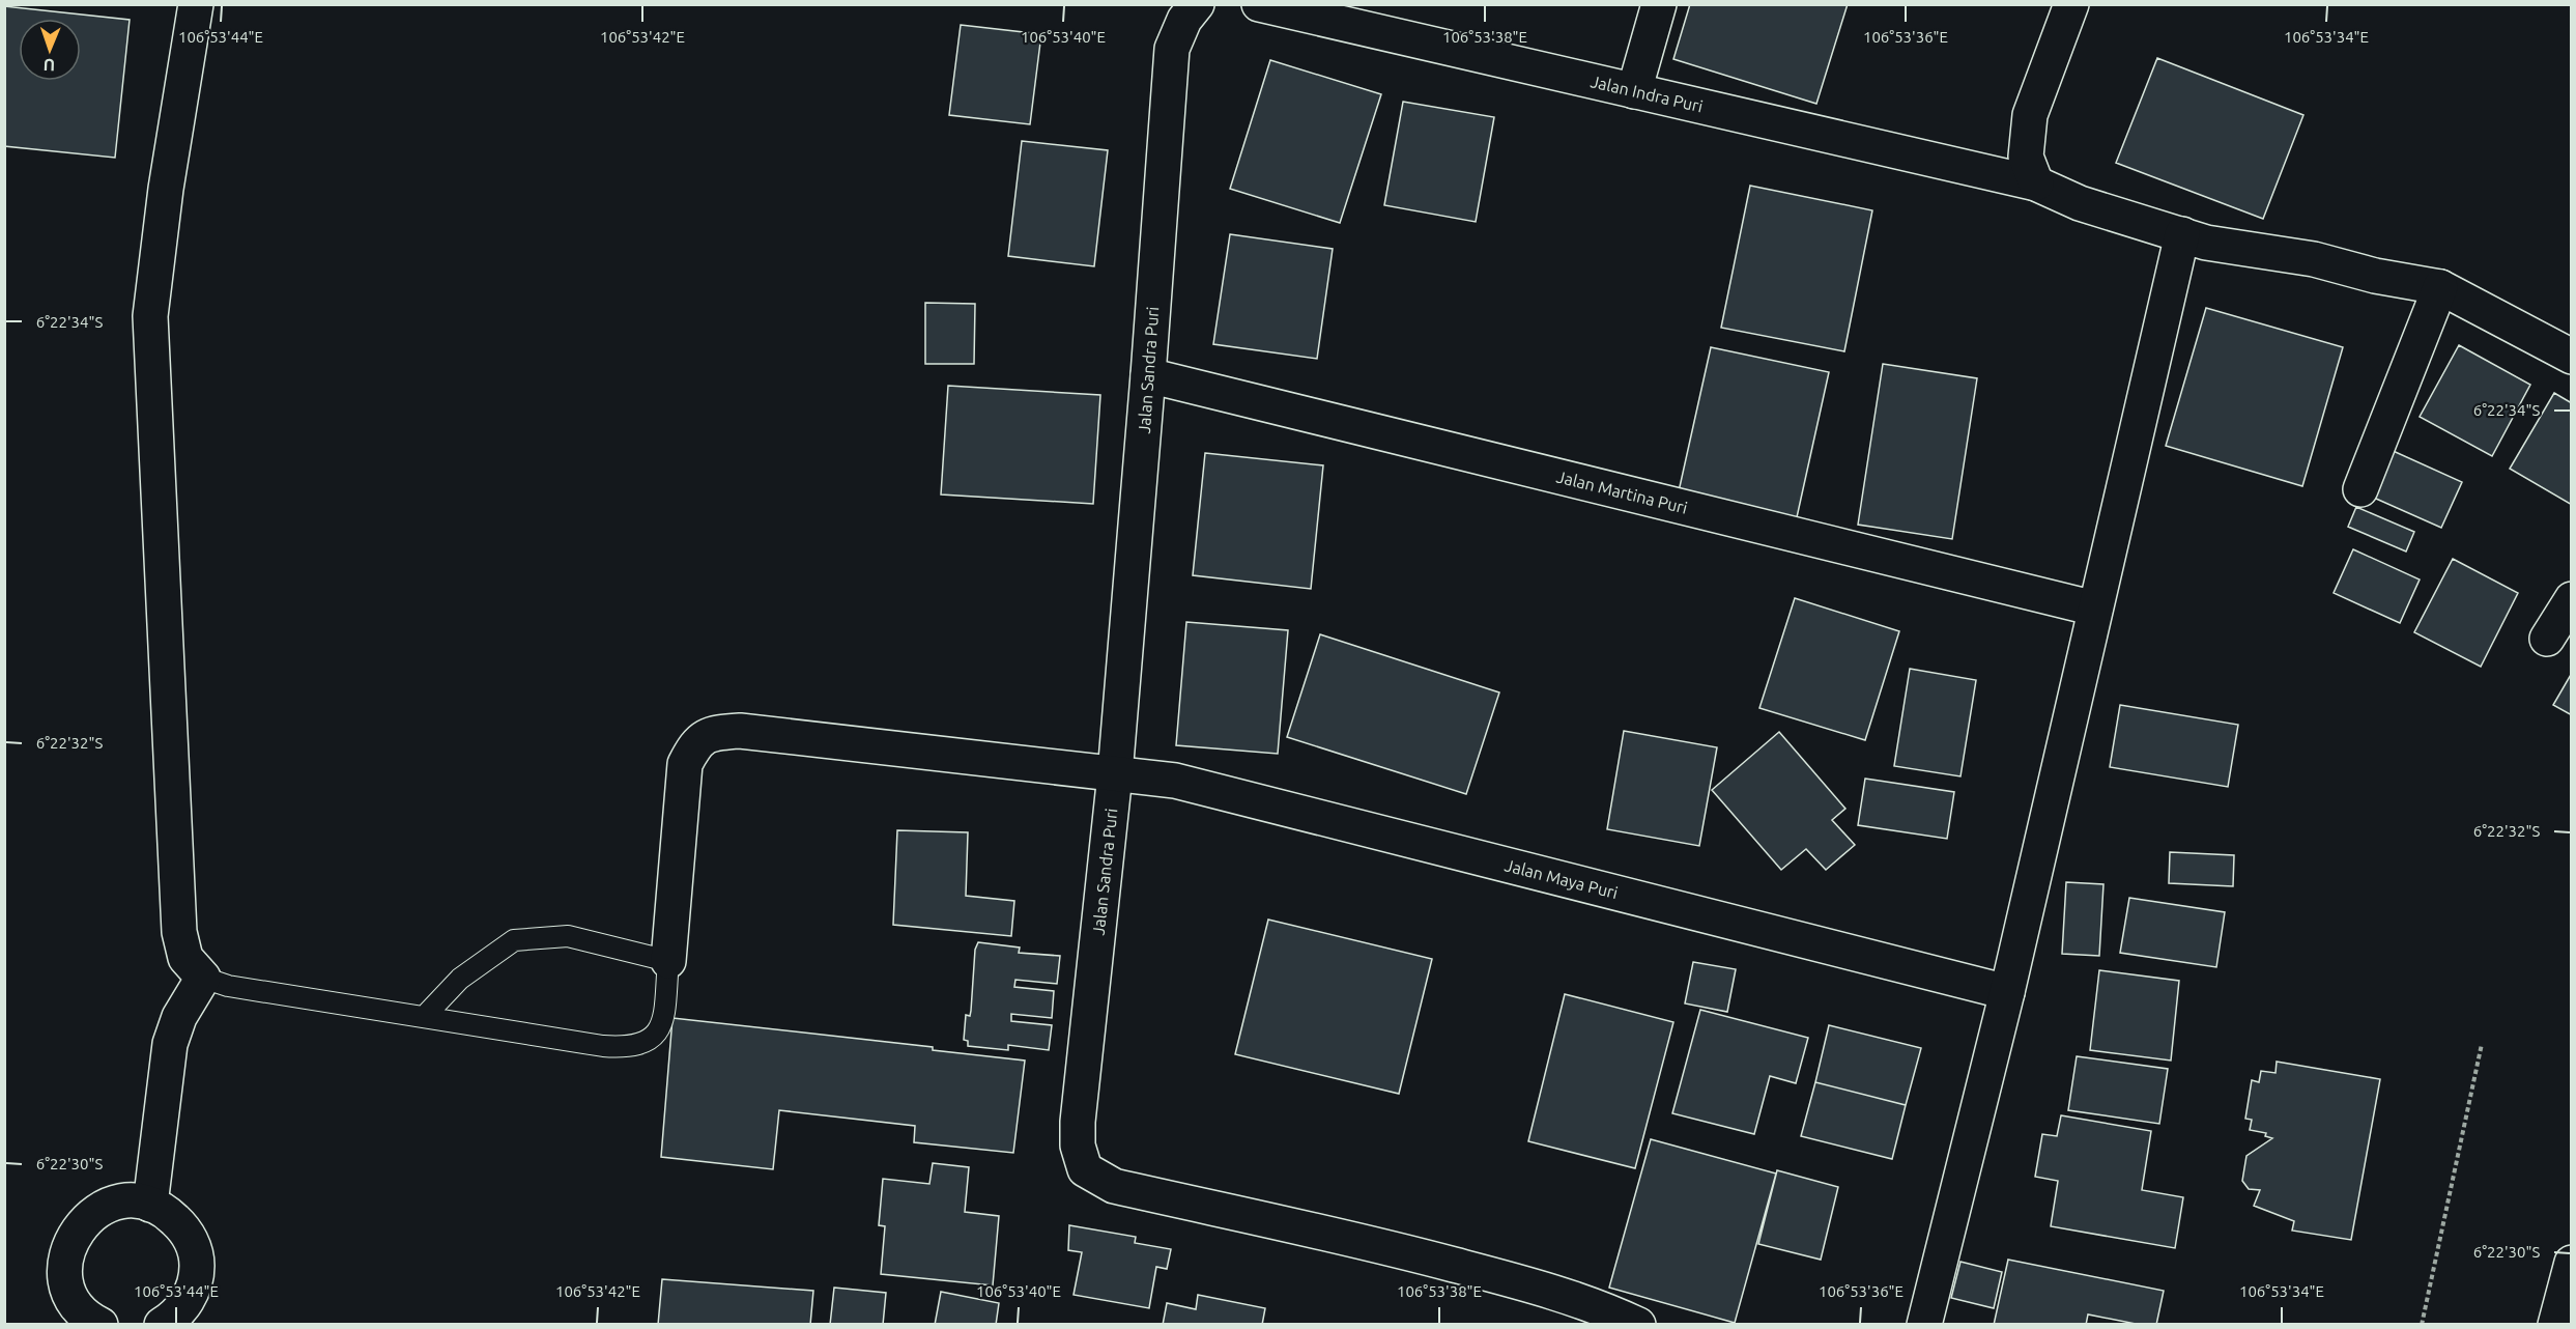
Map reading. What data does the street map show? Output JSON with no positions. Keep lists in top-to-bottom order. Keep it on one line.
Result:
{"streets":{"street":["Jalan Indra Puri","Jalan Sandra Puri","Jalan Martina Puri","Jalan Maya Puri"]},"crossings":[["Jalan Sandra Puri","Jalan Martina Puri"],["Jalan Sandra Puri","Jalan Maya Puri"]],"north":"bottom","coordinates":["106°53'44\"E","106°53'42\"E","106°53'40\"E","106°53'38\"E","106°53'36\"E","106°53'34\"E","6°22'34\"S","6°22'32\"S","6°22'30\"S"]}
